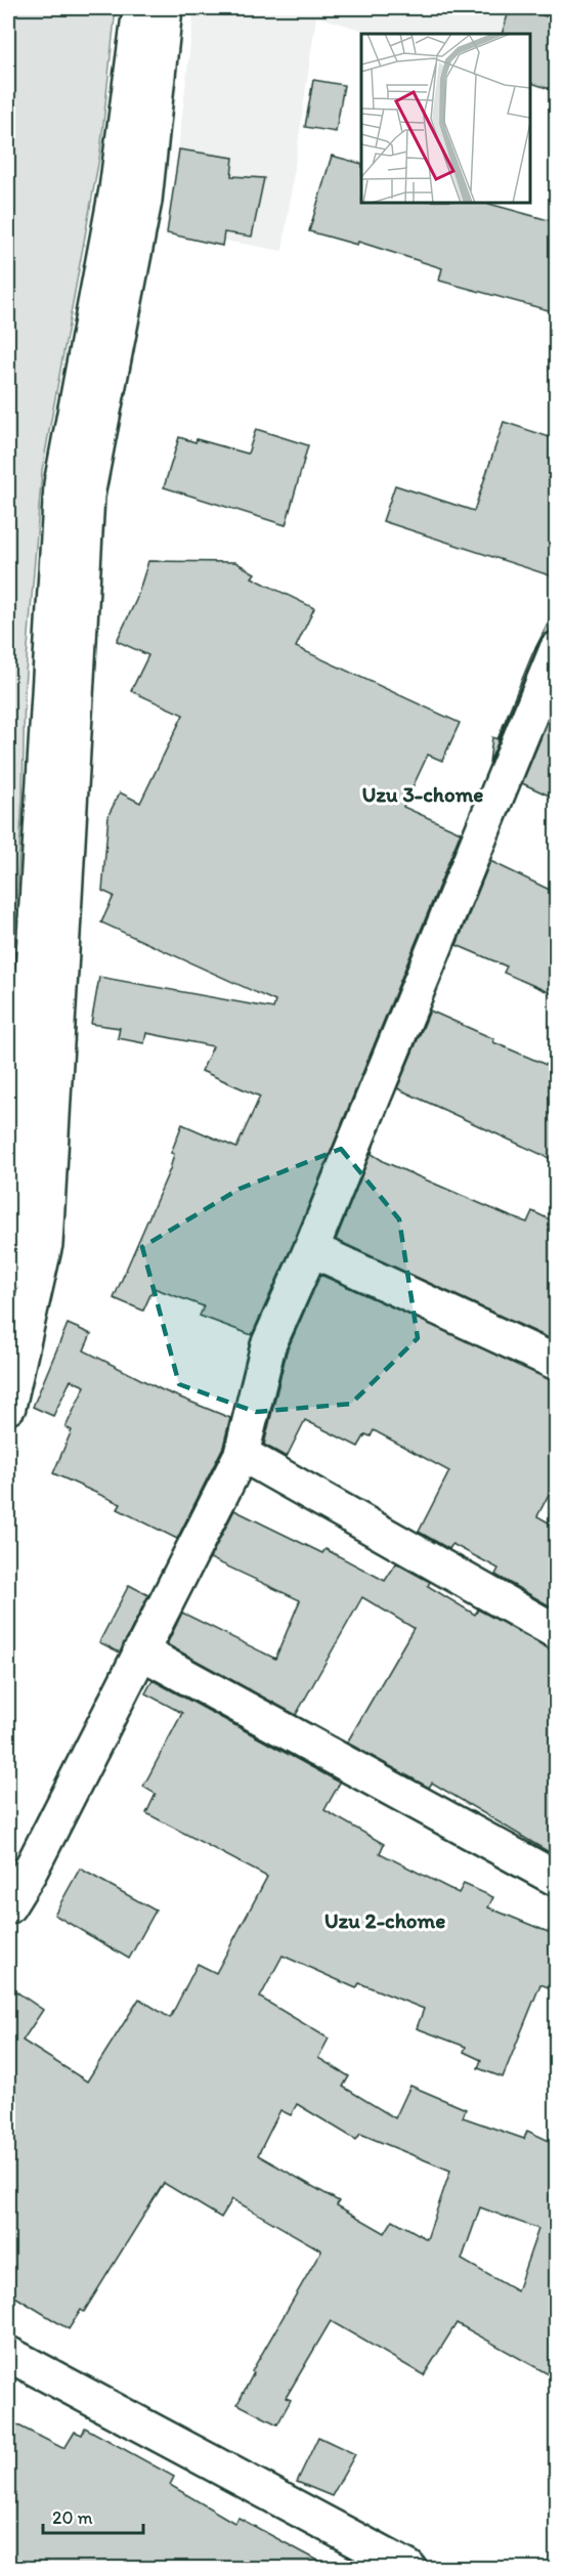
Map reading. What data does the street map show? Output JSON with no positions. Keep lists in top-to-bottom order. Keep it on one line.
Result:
{"districts":["Uzu 3-chome","Uzu 2-chome"],"scale_bar":"20 m"}
